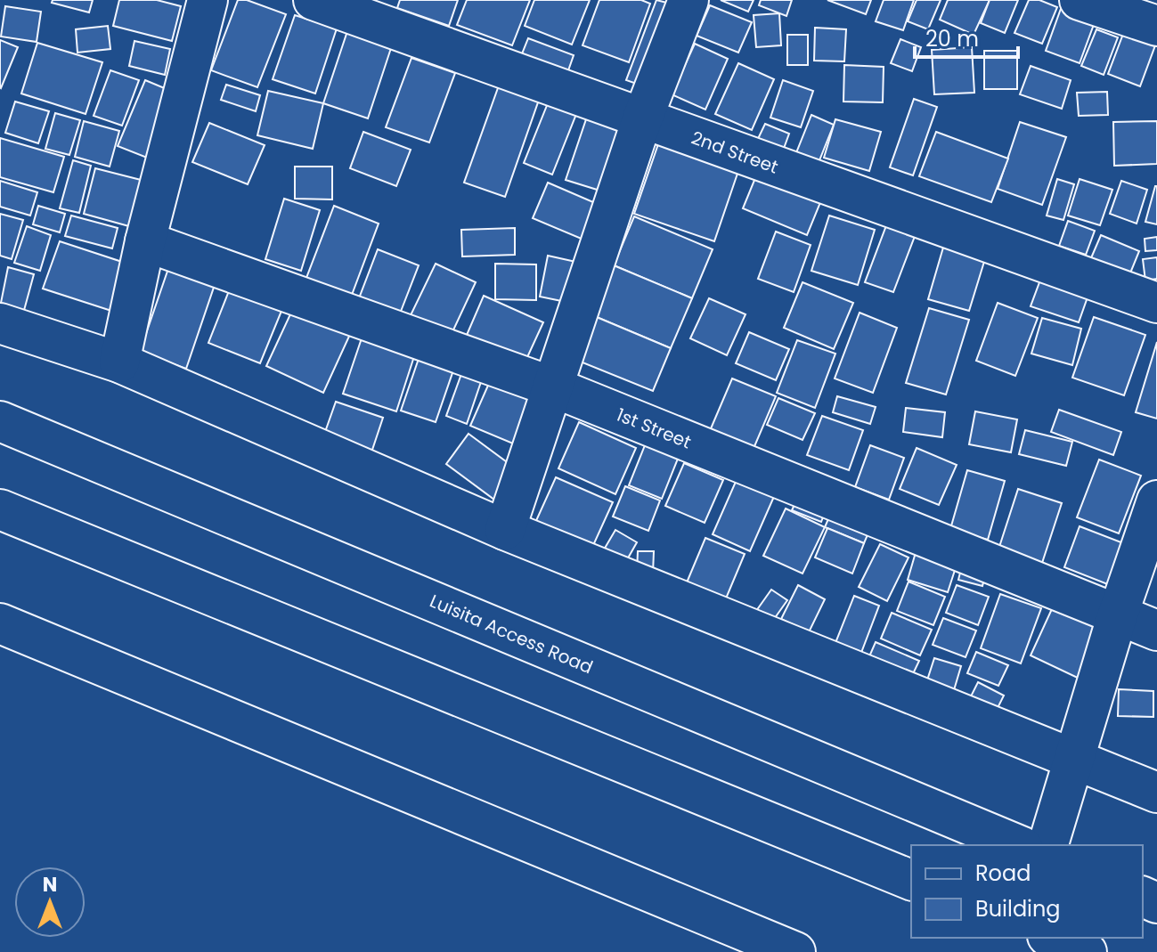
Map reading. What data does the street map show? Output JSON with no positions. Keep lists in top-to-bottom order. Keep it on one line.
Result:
{"streets":{"street":["2nd Street","1st Street","Luisita Access Road"]},"legend":["Road","Building"],"scale_bar":"20 m","north":"top"}
